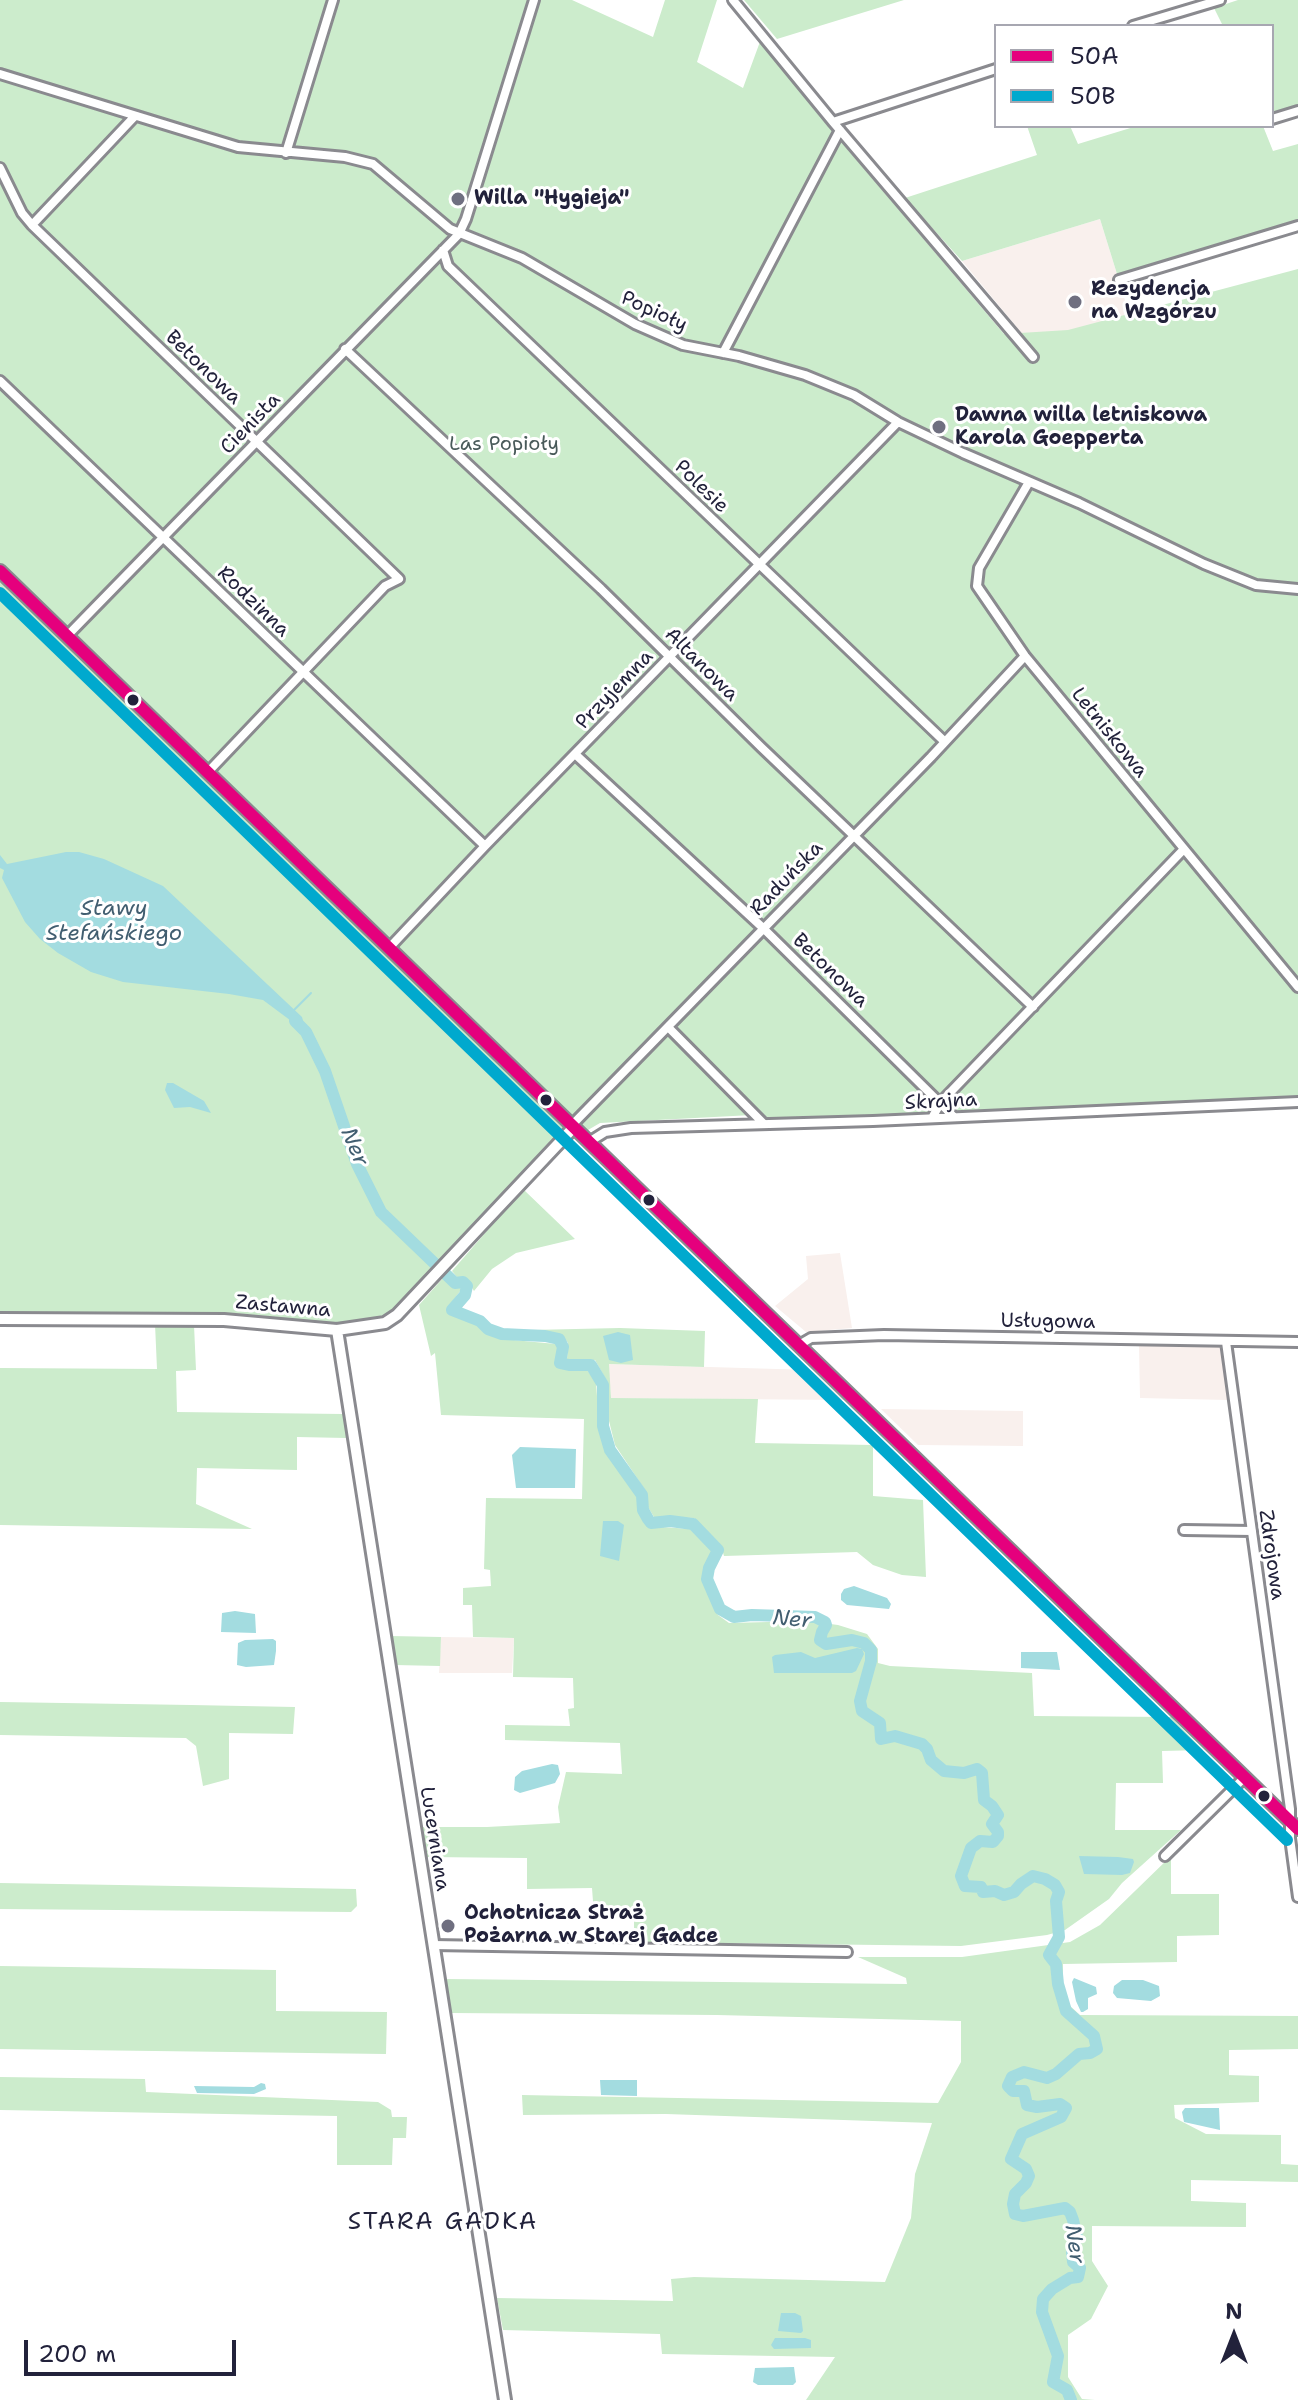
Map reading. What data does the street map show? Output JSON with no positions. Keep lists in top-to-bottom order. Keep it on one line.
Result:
{"streets":{"street":["Popioły","Betonowa","Cienista","Polesie","Rodzinna","Altanowa","Przyjemna","Letniskowa","Raduńska","Skrajna","Zastawna","Usługowa","Zdrojowa","Lucerniana"]},"crossings":[["Popioły","Cienista"],["Popioły","Przyjemna"],["Popioły","Letniskowa"],["Betonowa","Cienista"],["Betonowa","Rodzinna"],["Betonowa","Przyjemna"],["Betonowa","Raduńska"],["Betonowa","Skrajna"],["Cienista","Polesie"],["Cienista","Rodzinna"],["Cienista","Altanowa"],["Polesie","Przyjemna"],["Polesie","Raduńska"],["Rodzinna","Przyjemna"],["Altanowa","Przyjemna"],["Altanowa","Raduńska"],["Letniskowa","Raduńska"],["Raduńska","Zastawna"],["Zastawna","Lucerniana"],["Usługowa","Zdrojowa"]],"districts":["STARA GADKA"],"water":["Stawy Stefańskiego","Ner"],"parks":["Las Popioły"],"places":["Willa \"Hygieja\"","Rezydencja na Wzgórzu","Dawna willa letniskowa Karola Goepperta","Ochotnicza Straż Pożarna w Starej Gadce"],"lines":["transit line 50A","transit line 50B"],"legend":["50A","50B"],"scale_bar":"200 m","north":"top"}
